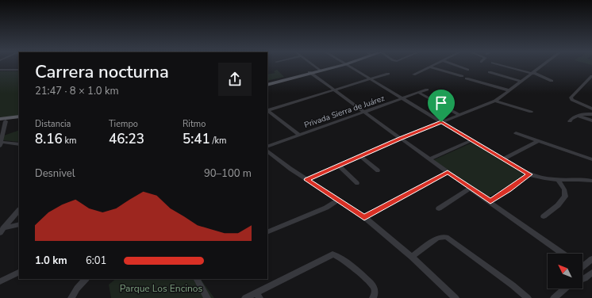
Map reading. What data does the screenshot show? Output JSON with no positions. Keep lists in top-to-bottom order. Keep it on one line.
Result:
{"streets":{"street":["Privada Sierra de Juárez"]},"parks":["Parque Los Encinos"],"north":"top left","page":{"heading":["Carrera nocturna","21:47 · 8 × 1.0 km"],"stats":[["Distancia","8.16 km"],["Tiempo","46:23"],["Ritmo","5:41 /km"]],"chart":["Desnivel","90–100 m"],"list":[{"name":"1.0 km","note":"6:01"}]}}
